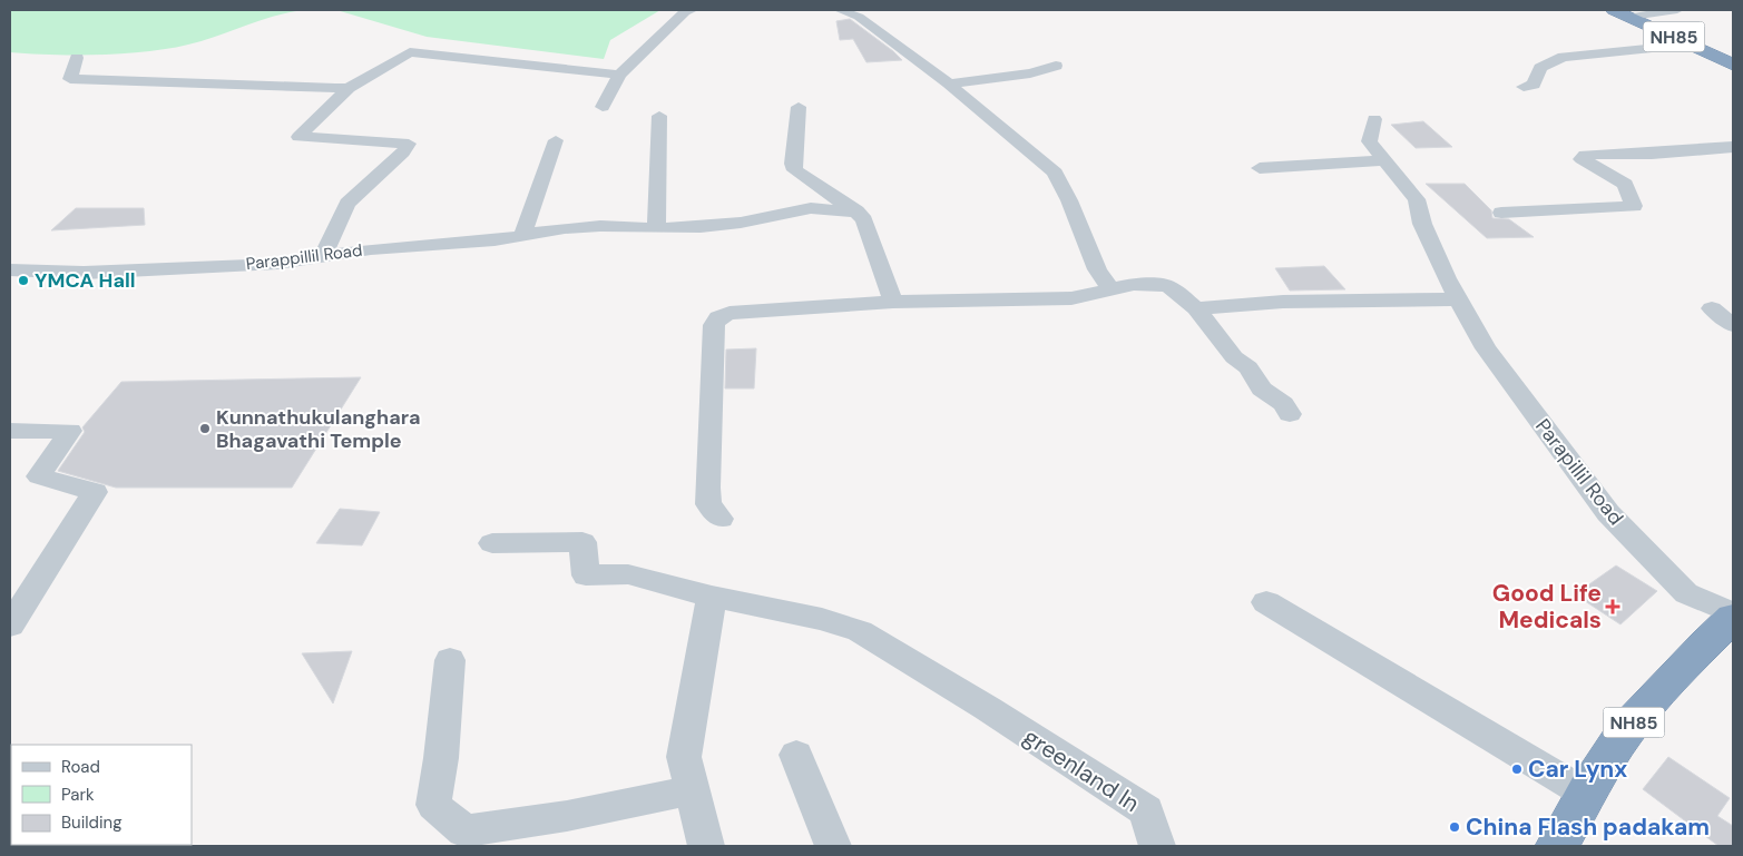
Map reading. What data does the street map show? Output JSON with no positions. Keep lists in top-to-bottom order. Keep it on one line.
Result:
{"streets":{"highway":["NH85"],"street":["Parappillil Road","Parapillil Road","greenland ln"]},"places":{"other":["YMCA Hall","Kunnathukulanghara Bhagavathi Temple","Car Lynx","China Flash padakam"],"health":["Good Life Medicals"]},"legend":["Road","Park","Building"]}
